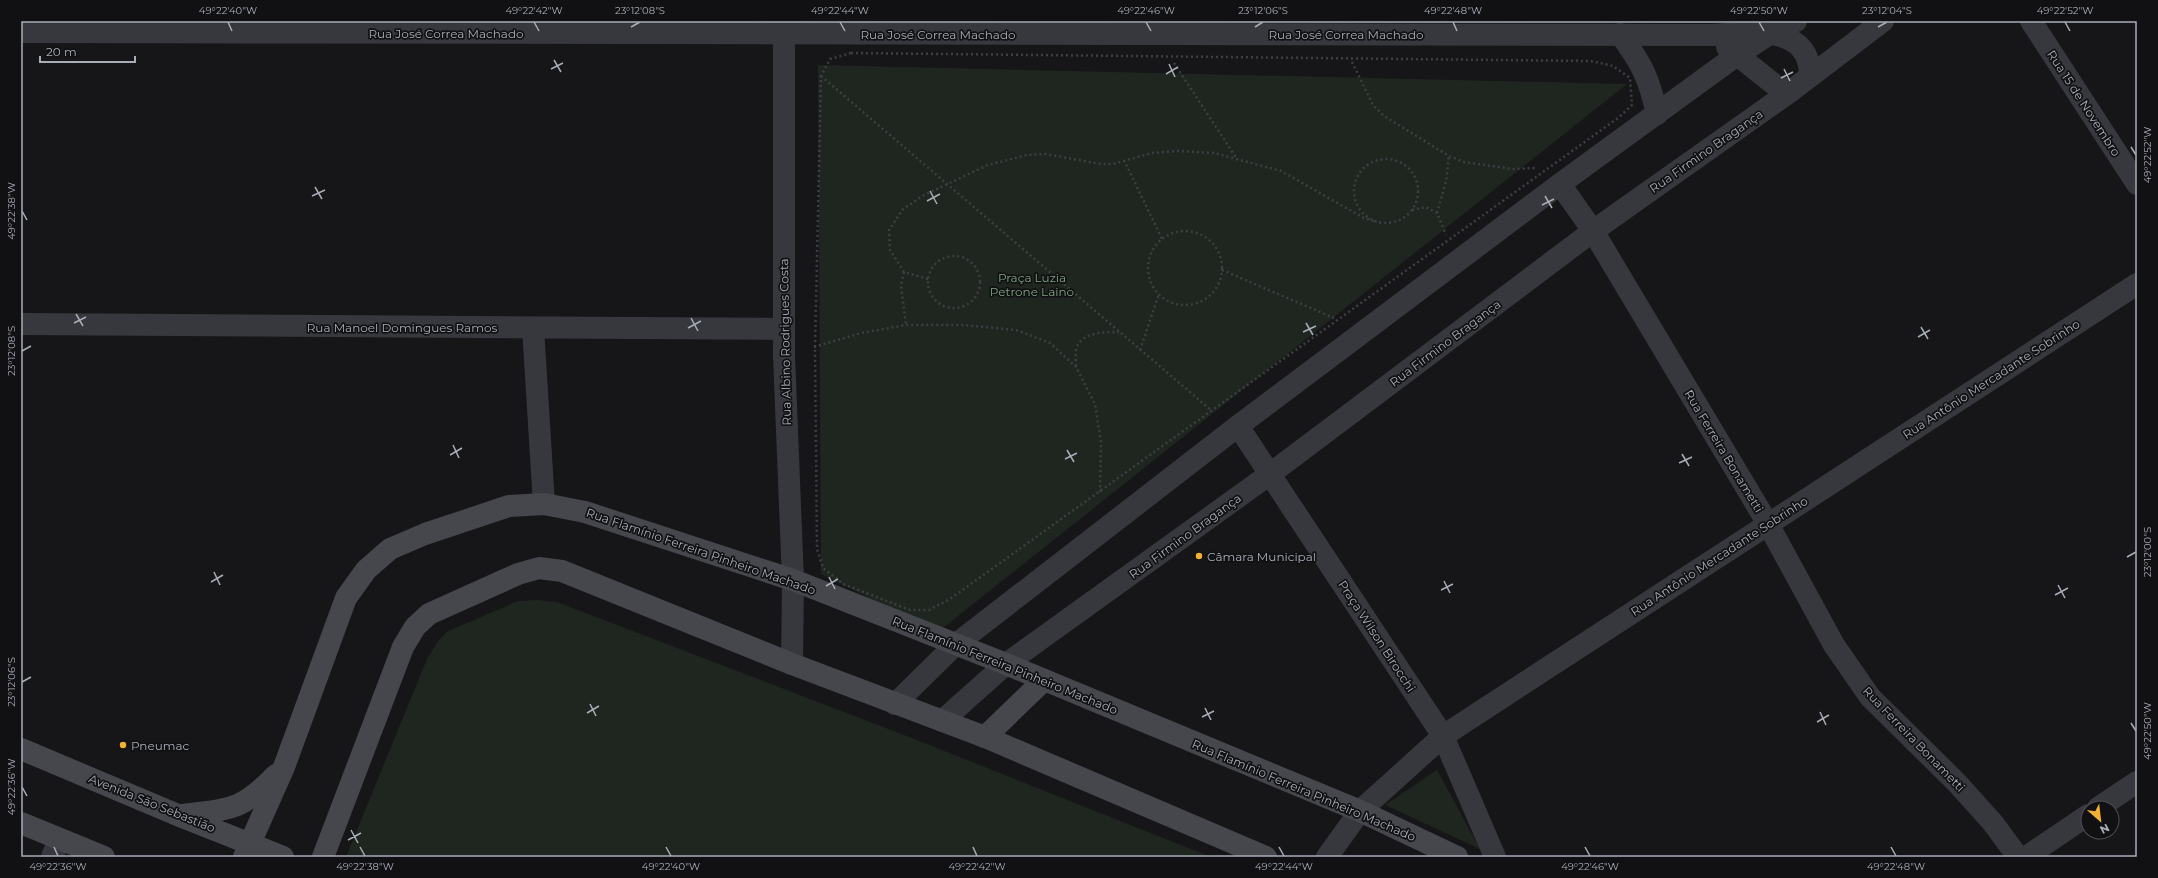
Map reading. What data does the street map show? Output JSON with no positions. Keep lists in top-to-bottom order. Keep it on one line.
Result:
{"streets":{"main road":["Rua Flamínio Ferreira Pinheiro Machado","Avenida São Sebastião"],"street":["Rua José Correa Machado","Rua 15 de Novembro","Rua Firmino Bragança","Rua Manoel Domingues Ramos","Rua Albino Rodrigues Costa","Rua Antônio Mercadante Sobrinho","Rua Ferreira Bonametti","Praça Wilson Birocchi"]},"crossings":[["Rua José Correa Machado","Rua Albino Rodrigues Costa"],["Rua Firmino Bragança","Rua Ferreira Bonametti"],["Rua Firmino Bragança","Rua Flamínio Ferreira Pinheiro Machado"],["Rua Firmino Bragança","Praça Wilson Birocchi"],["Rua Manoel Domingues Ramos","Rua Albino Rodrigues Costa"],["Rua Albino Rodrigues Costa","Rua Flamínio Ferreira Pinheiro Machado"],["Rua Antônio Mercadante Sobrinho","Rua Ferreira Bonametti"],["Rua Antônio Mercadante Sobrinho","Rua Flamínio Ferreira Pinheiro Machado"],["Rua Antônio Mercadante Sobrinho","Praça Wilson Birocchi"],["Rua Flamínio Ferreira Pinheiro Machado","Avenida São Sebastião"]],"parks":["Praça Luzia Petrone Laino"],"places":["Câmara Municipal","Pneumac"],"scale_bar":"20 m","north":"bottom right","coordinates":["49°22'40\"W","49°22'42\"W","23°12'08\"S","49°22'44\"W","49°22'46\"W","23°12'06\"S","49°22'48\"W","49°22'50\"W","23°12'04\"S","49°22'52\"W","49°22'38\"W","23°12'00\"S","49°22'36\"W"]}
